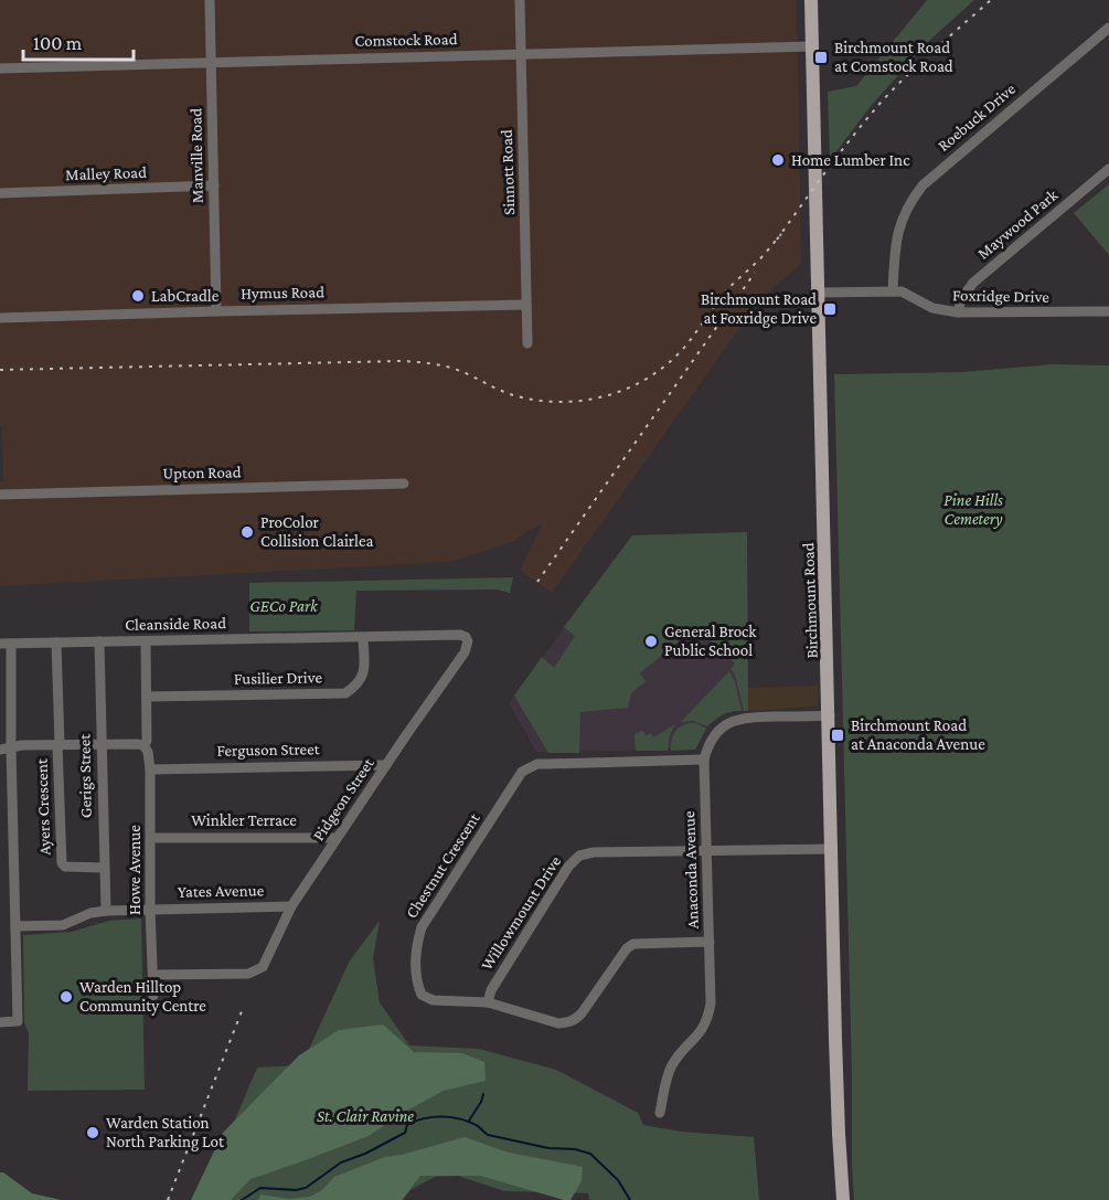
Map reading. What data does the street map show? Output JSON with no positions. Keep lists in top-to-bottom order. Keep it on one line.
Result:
{"streets":{"main road":["Birchmount Road"],"street":["Comstock Road","Roebuck Drive","Manville Road","Sinnott Road","Malley Road","Maywood Park","Hymus Road","Foxridge Drive","Upton Road","Cleanside Road","Fusilier Drive","Ferguson Street","Gerigs Street","Pidgeon Street","Ayers Crescent","Winkler Terrace","Chestnut Crescent","Howe Avenue","Anaconda Avenue","Yates Avenue","Willowmount Drive"]},"crossings":[["Comstock Road","Manville Road"],["Comstock Road","Sinnott Road"],["Comstock Road","Birchmount Road"],["Roebuck Drive","Foxridge Drive"],["Manville Road","Malley Road"],["Manville Road","Hymus Road"],["Sinnott Road","Hymus Road"],["Maywood Park","Foxridge Drive"],["Foxridge Drive","Birchmount Road"],["Birchmount Road","Anaconda Avenue"],["Birchmount Road","Willowmount Drive"],["Cleanside Road","Fusilier Drive"],["Cleanside Road","Gerigs Street"],["Cleanside Road","Pidgeon Street"],["Cleanside Road","Ayers Crescent"],["Cleanside Road","Howe Avenue"],["Fusilier Drive","Howe Avenue"],["Ferguson Street","Pidgeon Street"],["Ferguson Street","Howe Avenue"],["Gerigs Street","Ayers Crescent"],["Gerigs Street","Yates Avenue"],["Pidgeon Street","Winkler Terrace"],["Pidgeon Street","Howe Avenue"],["Pidgeon Street","Yates Avenue"],["Winkler Terrace","Howe Avenue"],["Chestnut Crescent","Anaconda Avenue"],["Chestnut Crescent","Willowmount Drive"],["Howe Avenue","Yates Avenue"],["Anaconda Avenue","Willowmount Drive"]],"parks":["Pine Hills Cemetery","GECo Park","St. Clair Ravine"],"places":{"transit":["Birchmount Road at Comstock Road","Birchmount Road at Foxridge Drive","Birchmount Road at Anaconda Avenue"],"other":["Home Lumber Inc","LabCradle","ProColor Collision Clairlea","General Brock Public School","Warden Hilltop Community Centre","Warden Station North Parking Lot"]},"scale_bar":"100 m"}
